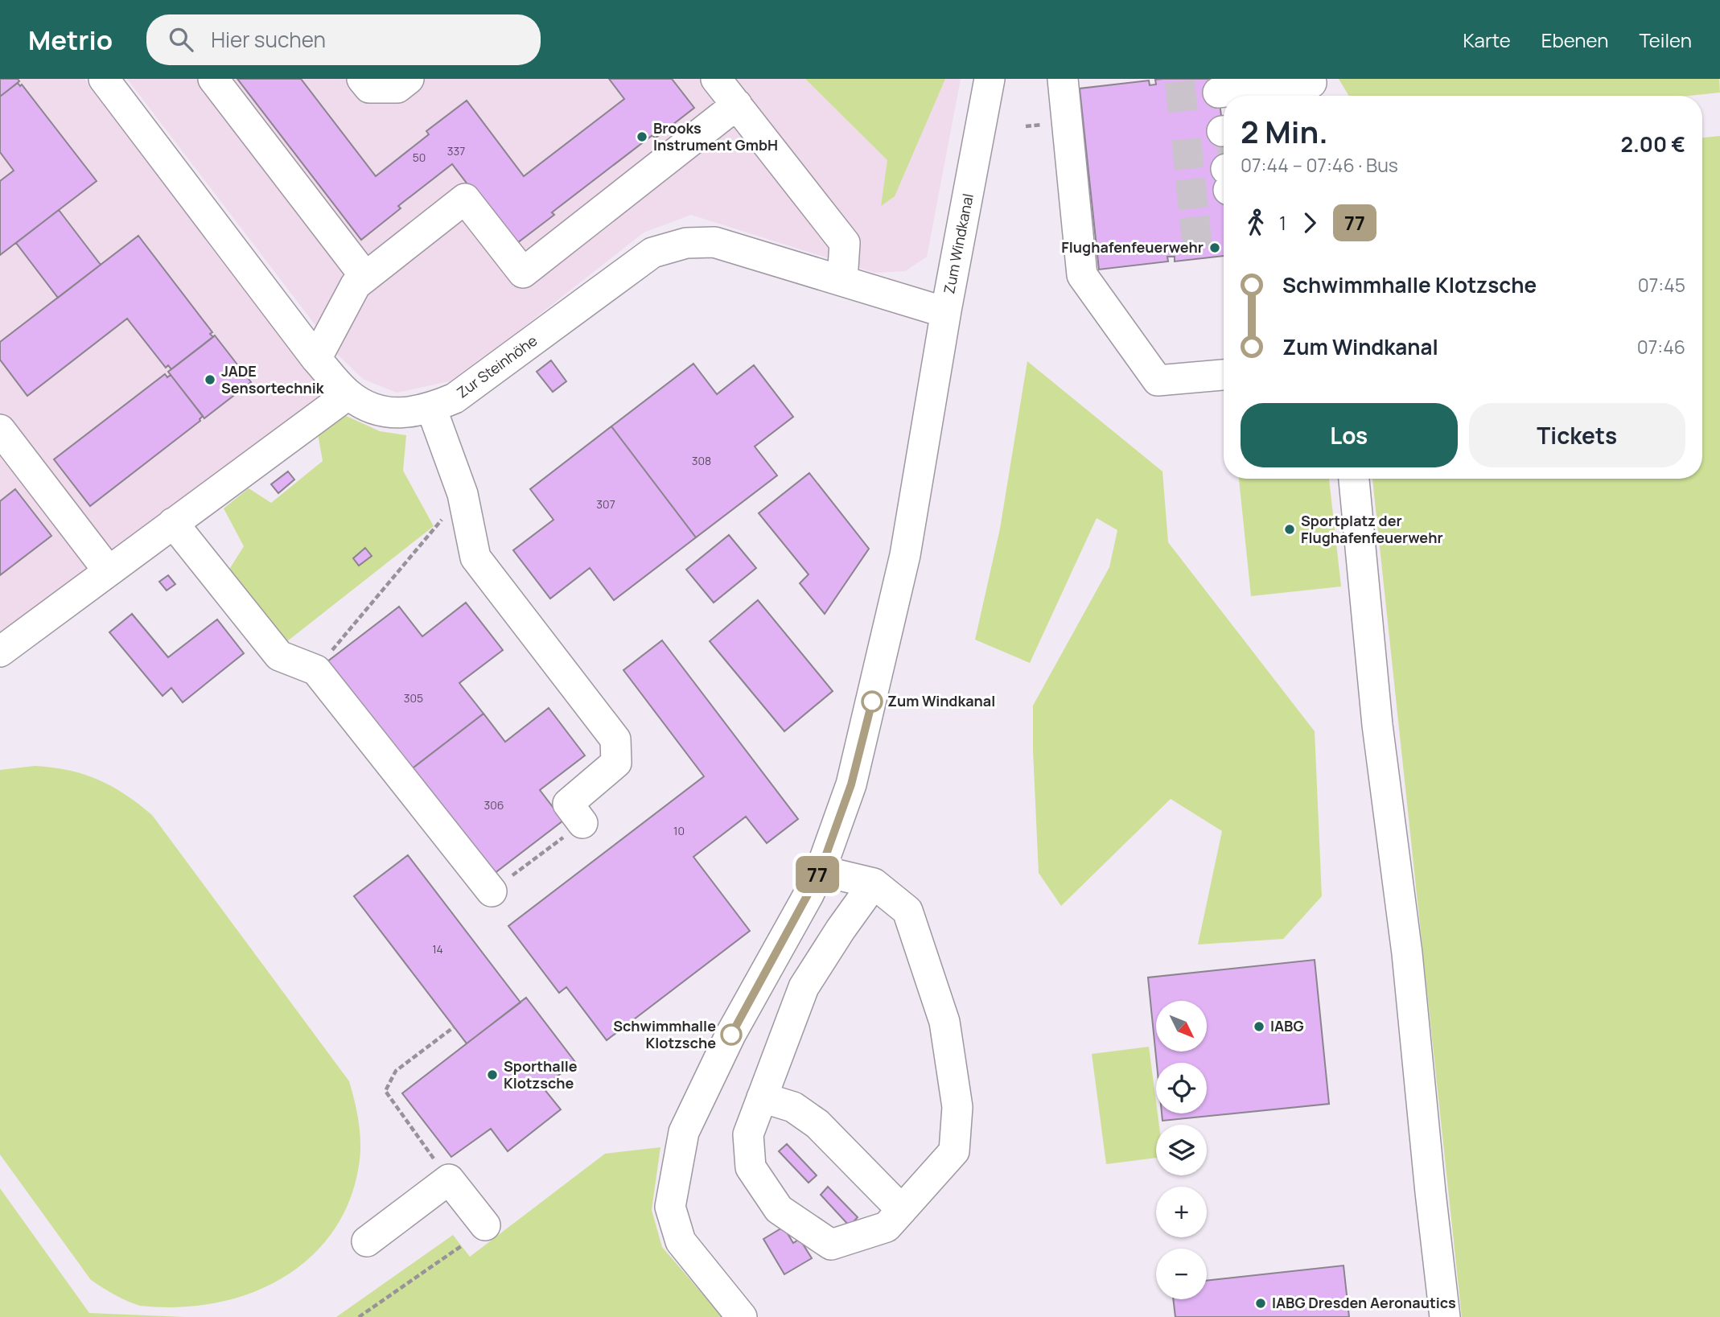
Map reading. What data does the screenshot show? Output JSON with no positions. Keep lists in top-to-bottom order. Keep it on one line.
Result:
{"streets":{"street":["Zum Windkanal","Zur Steinhöhe"]},"crossings":[["Zum Windkanal","Zur Steinhöhe"]],"places":["Brooks Instrument GmbH","Flughafenfeuerwehr","JADE Sensortechnik","Sportplatz der Flughafenfeuerwehr","Zum Windkanal","IABG","Schwimmhalle Klotzsche","Sporthalle Klotzsche","IABG Dresden Aeronautics"],"lines":["bus line 77"],"house_numbers":["337","50","308","307","305","306","10","14"],"north":"bottom right","page":{"header":"Metrio","search":"Hier suchen","nav":["Karte","Ebenen","Teilen"],"on_map":"77","heading":["2 Min.","07:44 – 07:46 · Bus","2.00 €"],"legs":["1","77"],"list":[{"name":"Schwimmhalle Klotzsche","value":"07:45"},{"name":"Zum Windkanal","value":"07:46"}],"buttons":["Los","Tickets"],"map_buttons":["+","−"]}}
